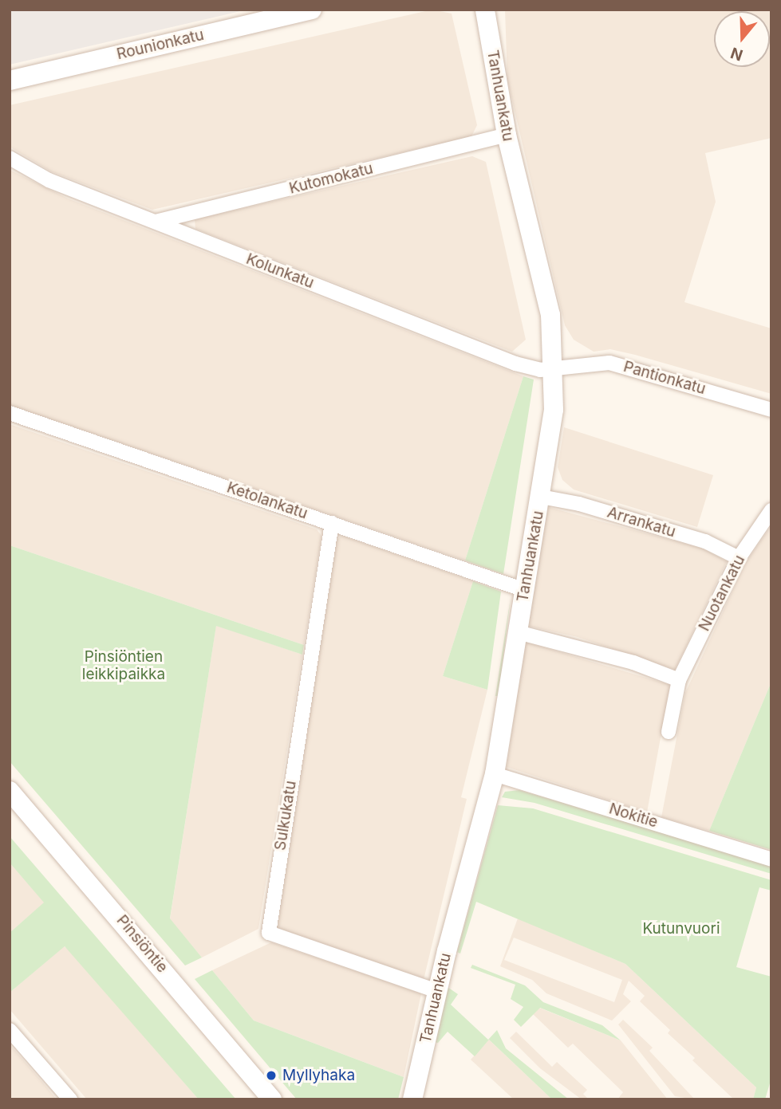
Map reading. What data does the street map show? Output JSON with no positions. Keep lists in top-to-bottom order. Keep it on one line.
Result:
{"streets":{"street":["Rounionkatu","Tanhuankatu","Kutomokatu","Kolunkatu","Pantionkatu","Ketolankatu","Arrankatu","Nuotankatu","Sulkukatu","Nokitie","Pinsiöntie"]},"crossings":[["Tanhuankatu","Kutomokatu"],["Tanhuankatu","Kolunkatu"],["Tanhuankatu","Pantionkatu"],["Tanhuankatu","Ketolankatu"],["Tanhuankatu","Arrankatu"],["Tanhuankatu","Sulkukatu"],["Tanhuankatu","Nokitie"],["Kutomokatu","Kolunkatu"],["Kolunkatu","Pantionkatu"],["Ketolankatu","Sulkukatu"],["Arrankatu","Nuotankatu"]],"parks":["Pinsiöntien leikkipaikka","Kutunvuori"],"places":["Myllyhaka"],"north":"bottom"}
